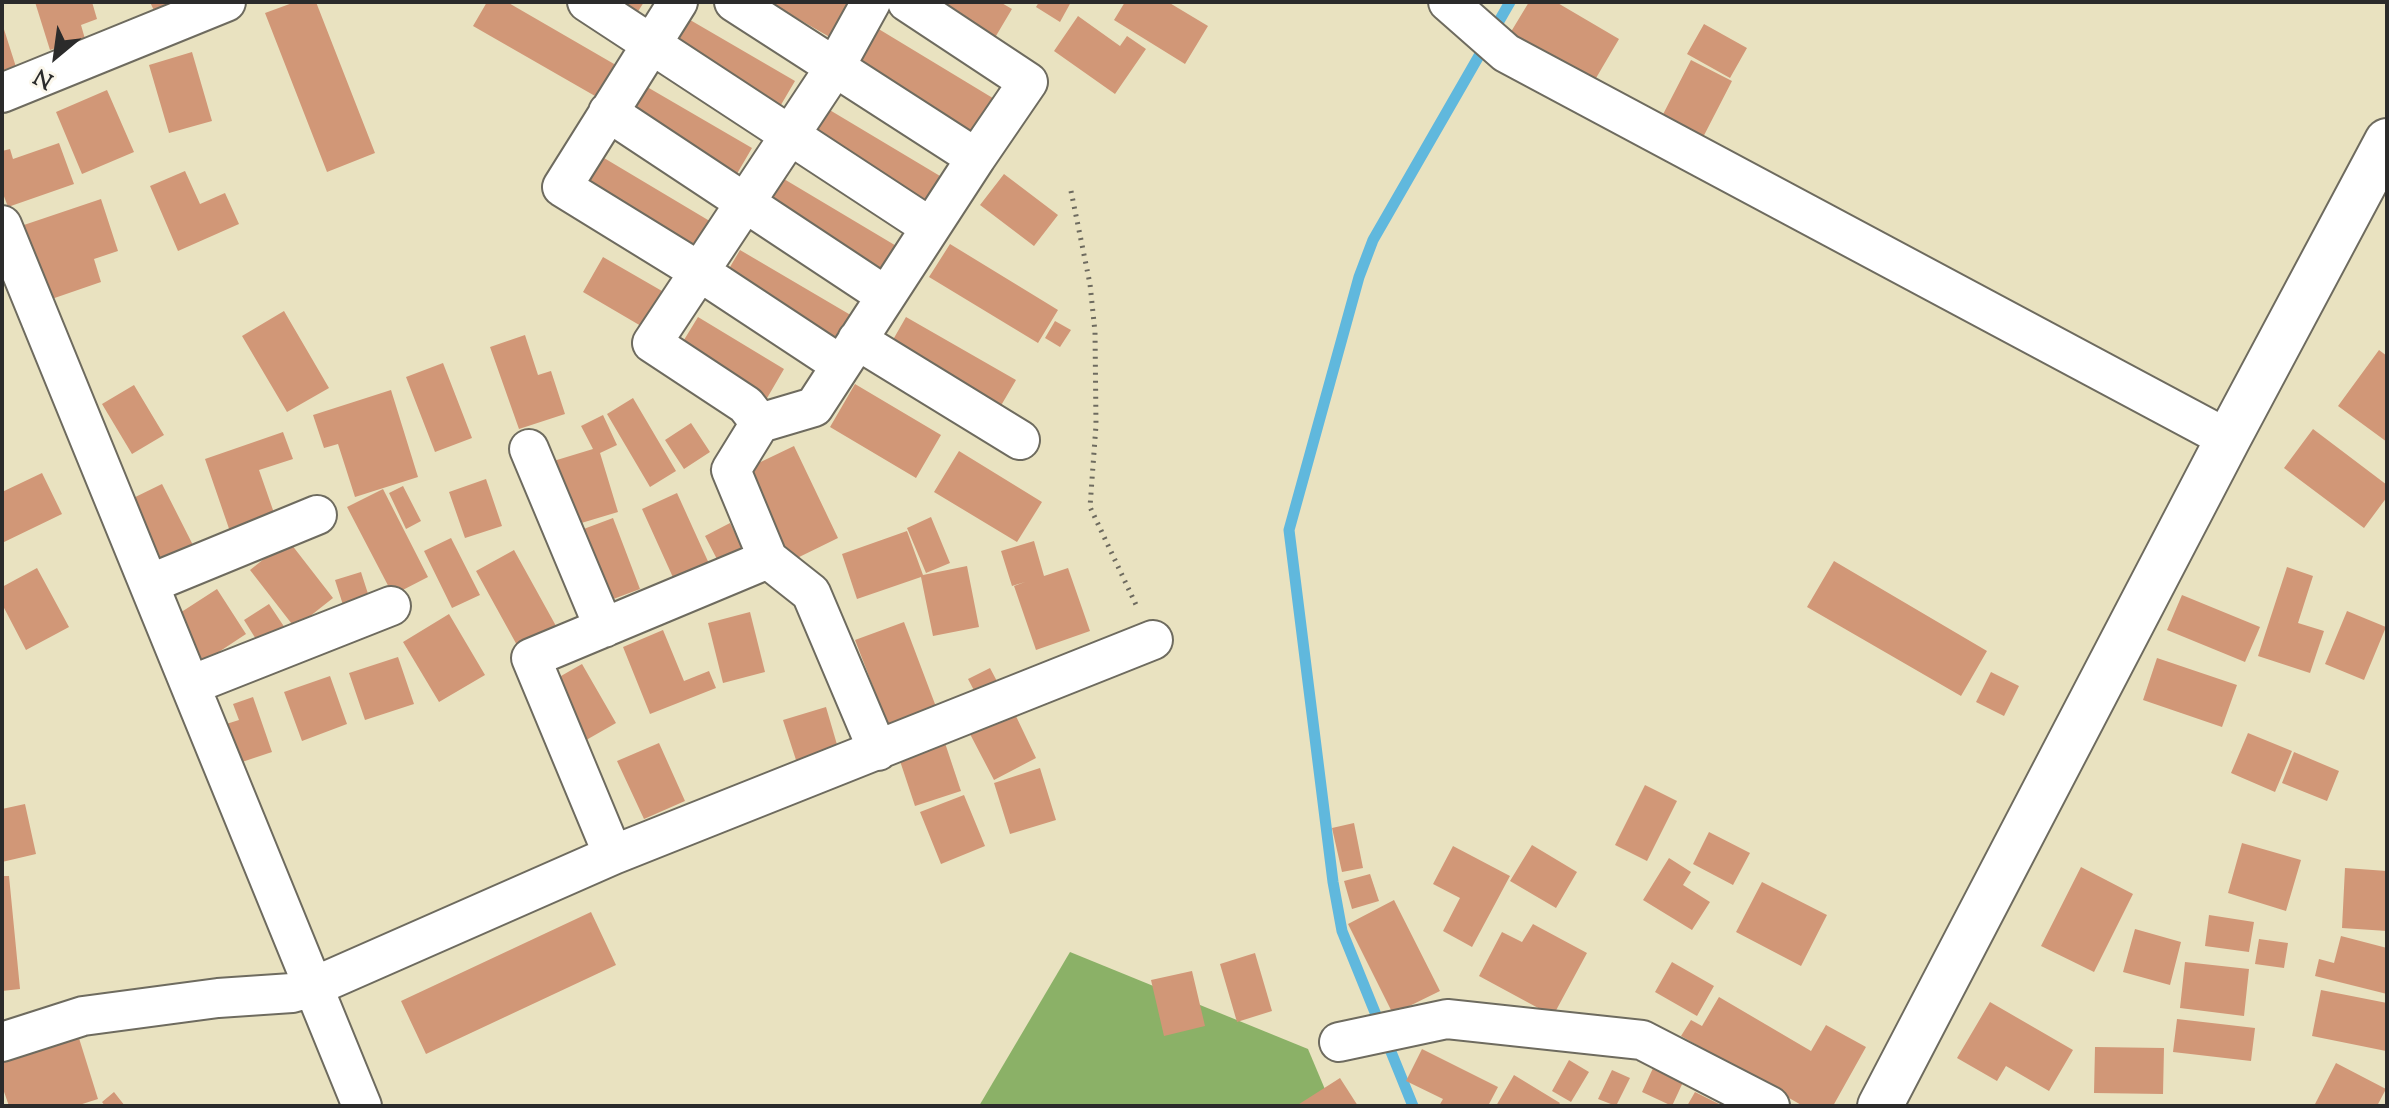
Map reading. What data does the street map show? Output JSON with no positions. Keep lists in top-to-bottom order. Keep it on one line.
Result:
{"north":"bottom left"}
